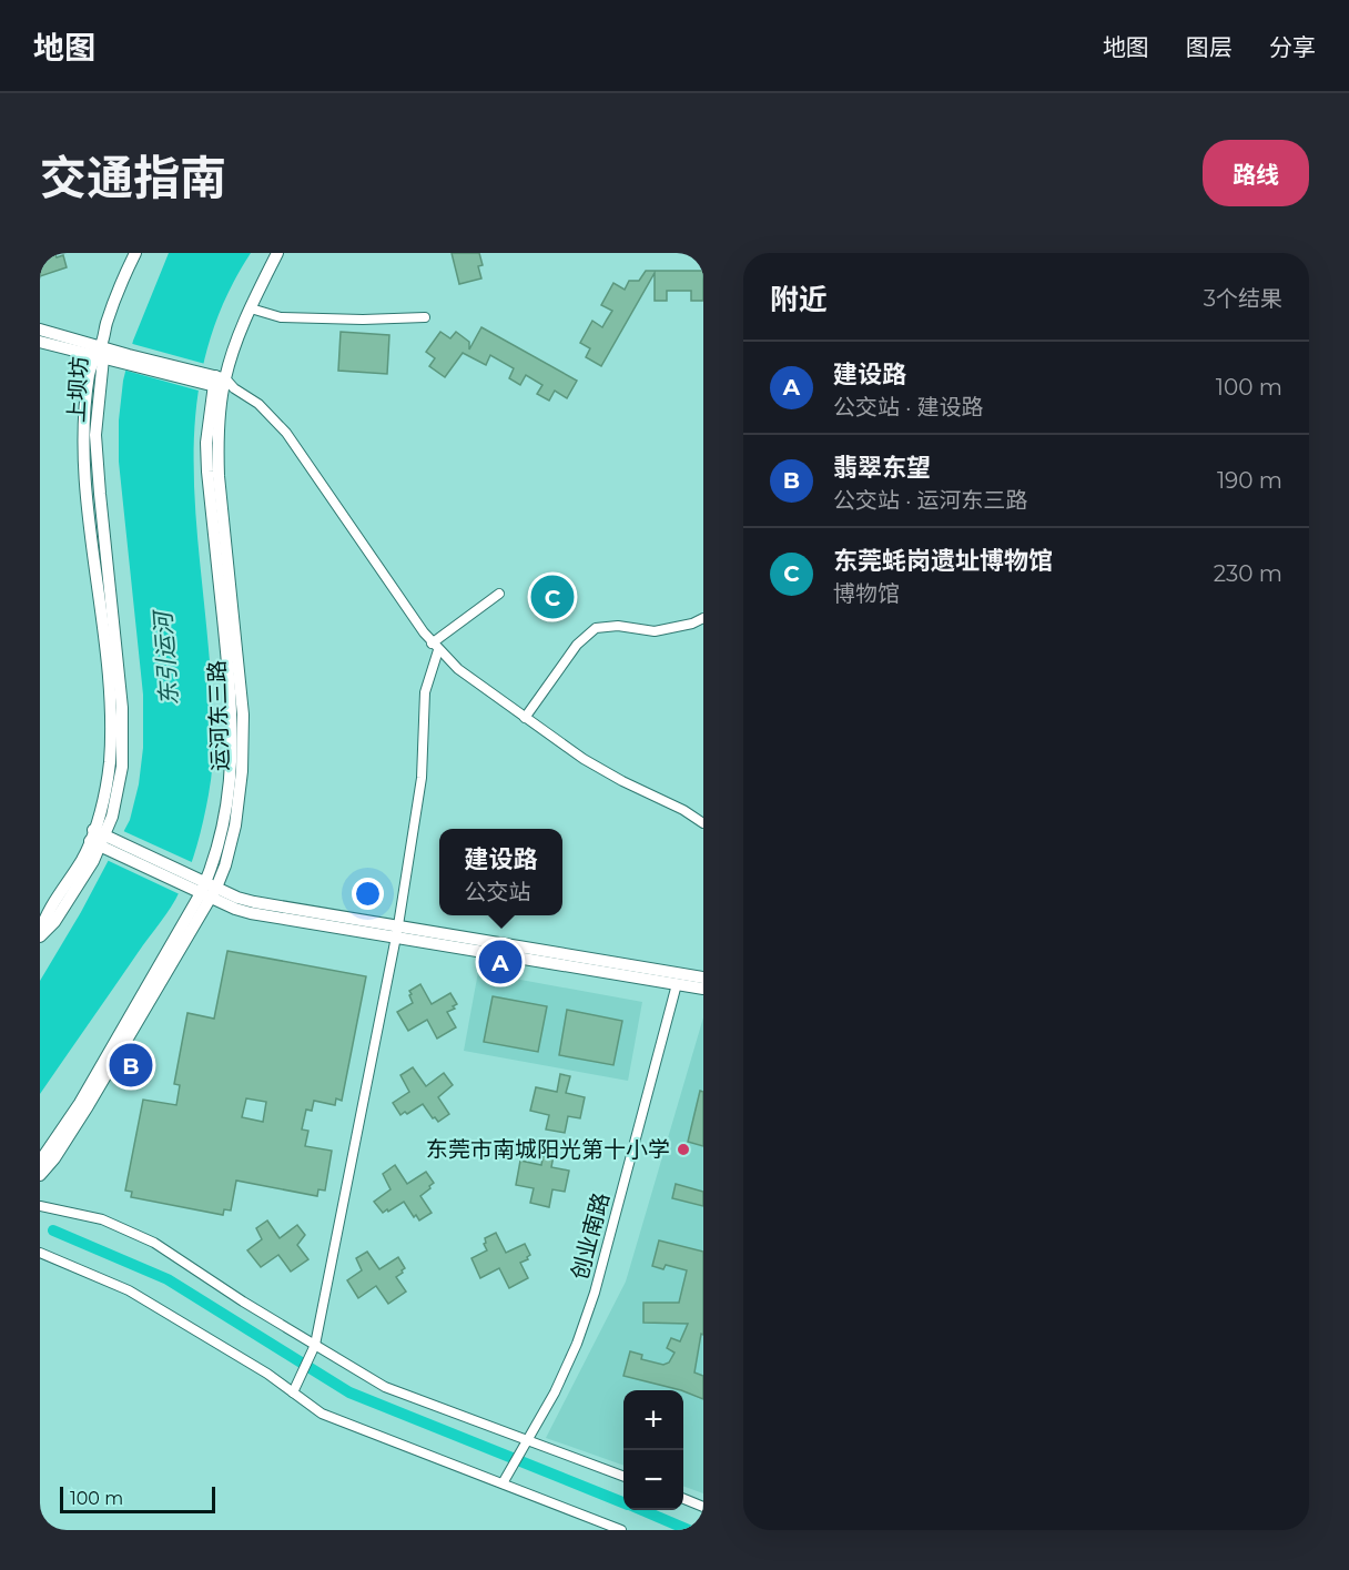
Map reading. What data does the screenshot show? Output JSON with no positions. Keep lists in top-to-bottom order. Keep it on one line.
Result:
{"streets":{"street":["上坝坊","运河东三路","创业南路"]},"water":["东引运河"],"places":["东莞市南城阳光第十小学"],"scale_bar":"100 m","page":{"header":"地图","nav":["地图","图层","分享"],"title":"交通指南","buttons":"路线","heading":["附近","3个结果"],"list":[{"mark":"A","name":"建设路","note":"公交站 · 建设路","value":"100 m"},{"mark":"B","name":"翡翠东望","note":"公交站 · 运河东三路","value":"190 m"},{"mark":"C","name":"东莞蚝岗遗址博物馆","note":"博物馆","value":"230 m"}],"pins":["C","A","B"],"popup":["建设路","公交站"],"map_buttons":["+","−"],"scale":"100 m"}}
